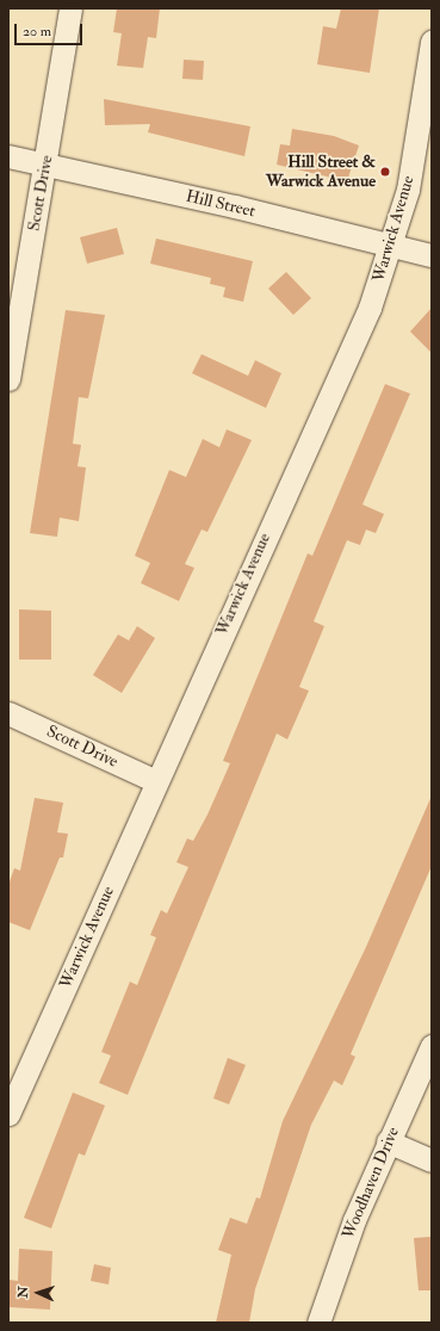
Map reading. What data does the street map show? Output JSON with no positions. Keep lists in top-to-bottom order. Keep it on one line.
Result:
{"streets":{"street":["Scott Drive","Hill Street","Warwick Avenue","Woodhaven Drive"]},"crossings":[["Scott Drive","Hill Street"],["Scott Drive","Warwick Avenue"],["Hill Street","Warwick Avenue"]],"places":["Hill Street & Warwick Avenue"],"scale_bar":"20 m","north":"left"}
